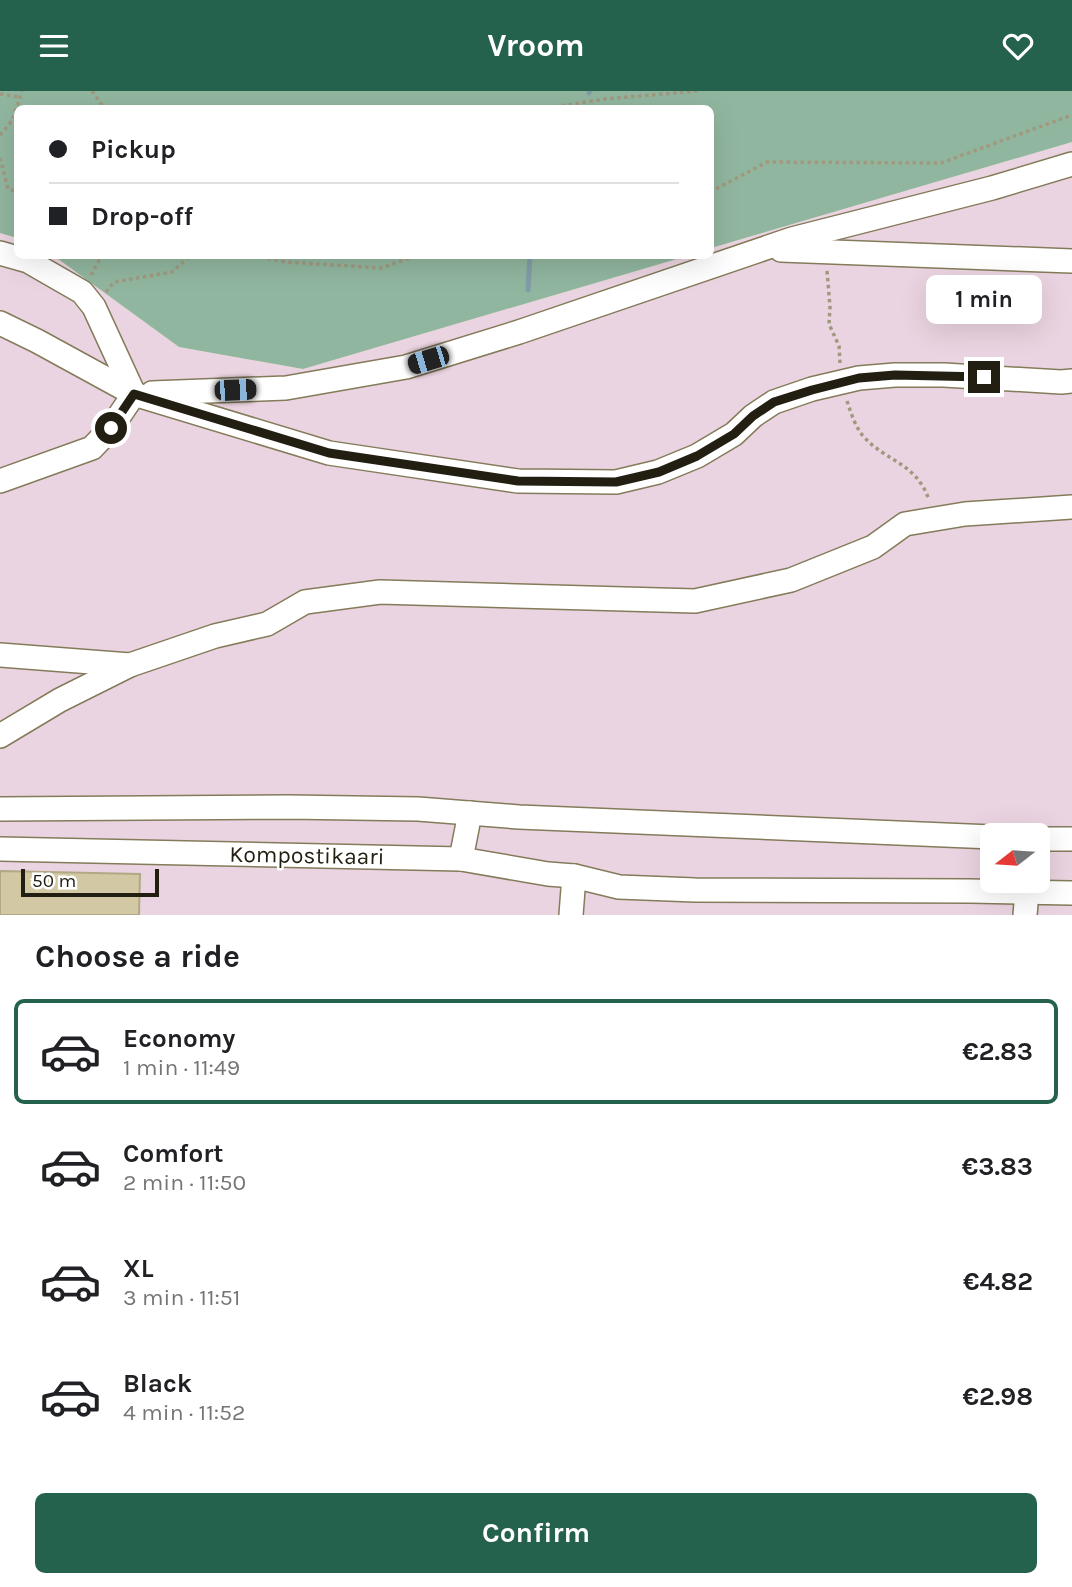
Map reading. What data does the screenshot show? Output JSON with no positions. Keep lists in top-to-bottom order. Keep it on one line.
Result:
{"streets":{"street":["Kompostikaari"]},"scale_bar":"50 m","north":"left","page":{"header":"Vroom","banner":["Pickup","Drop-off"],"bubble":"1 min","scale":"50 m","heading":"Choose a ride","list":[{"name":"Economy","note":"1 min · 11:49","value":"€2.83"},{"name":"Comfort","note":"2 min · 11:50","value":"€3.83"},{"name":"XL","note":"3 min · 11:51","value":"€4.82"},{"name":"Black","note":"4 min · 11:52","value":"€2.98"}],"buttons":"Confirm"}}
